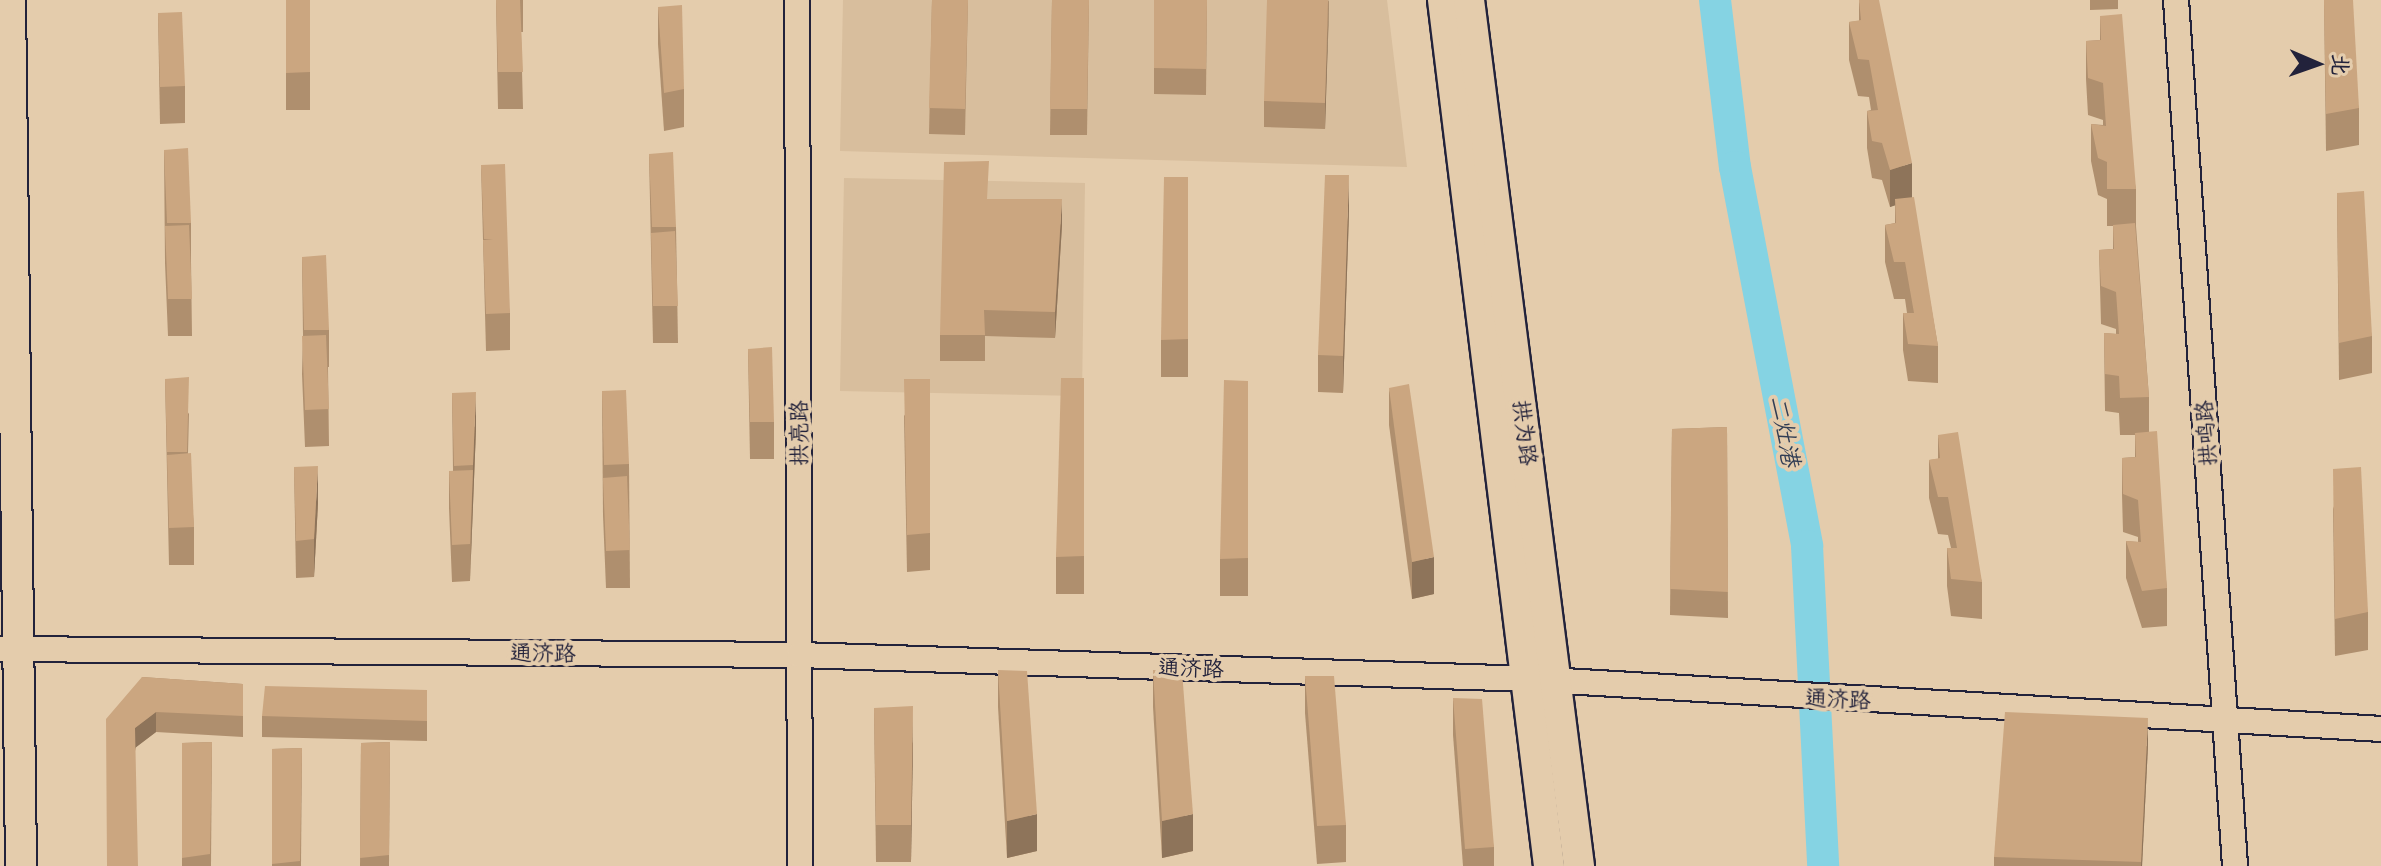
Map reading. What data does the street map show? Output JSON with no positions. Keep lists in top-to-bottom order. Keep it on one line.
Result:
{"streets":{"main road":["拱为路"],"street":["拱亮路","拱鸣路","通济路"]},"crossings":[["拱亮路","通济路"],["拱为路","通济路"],["拱鸣路","通济路"]],"water":["二灶港"],"north":"right"}
